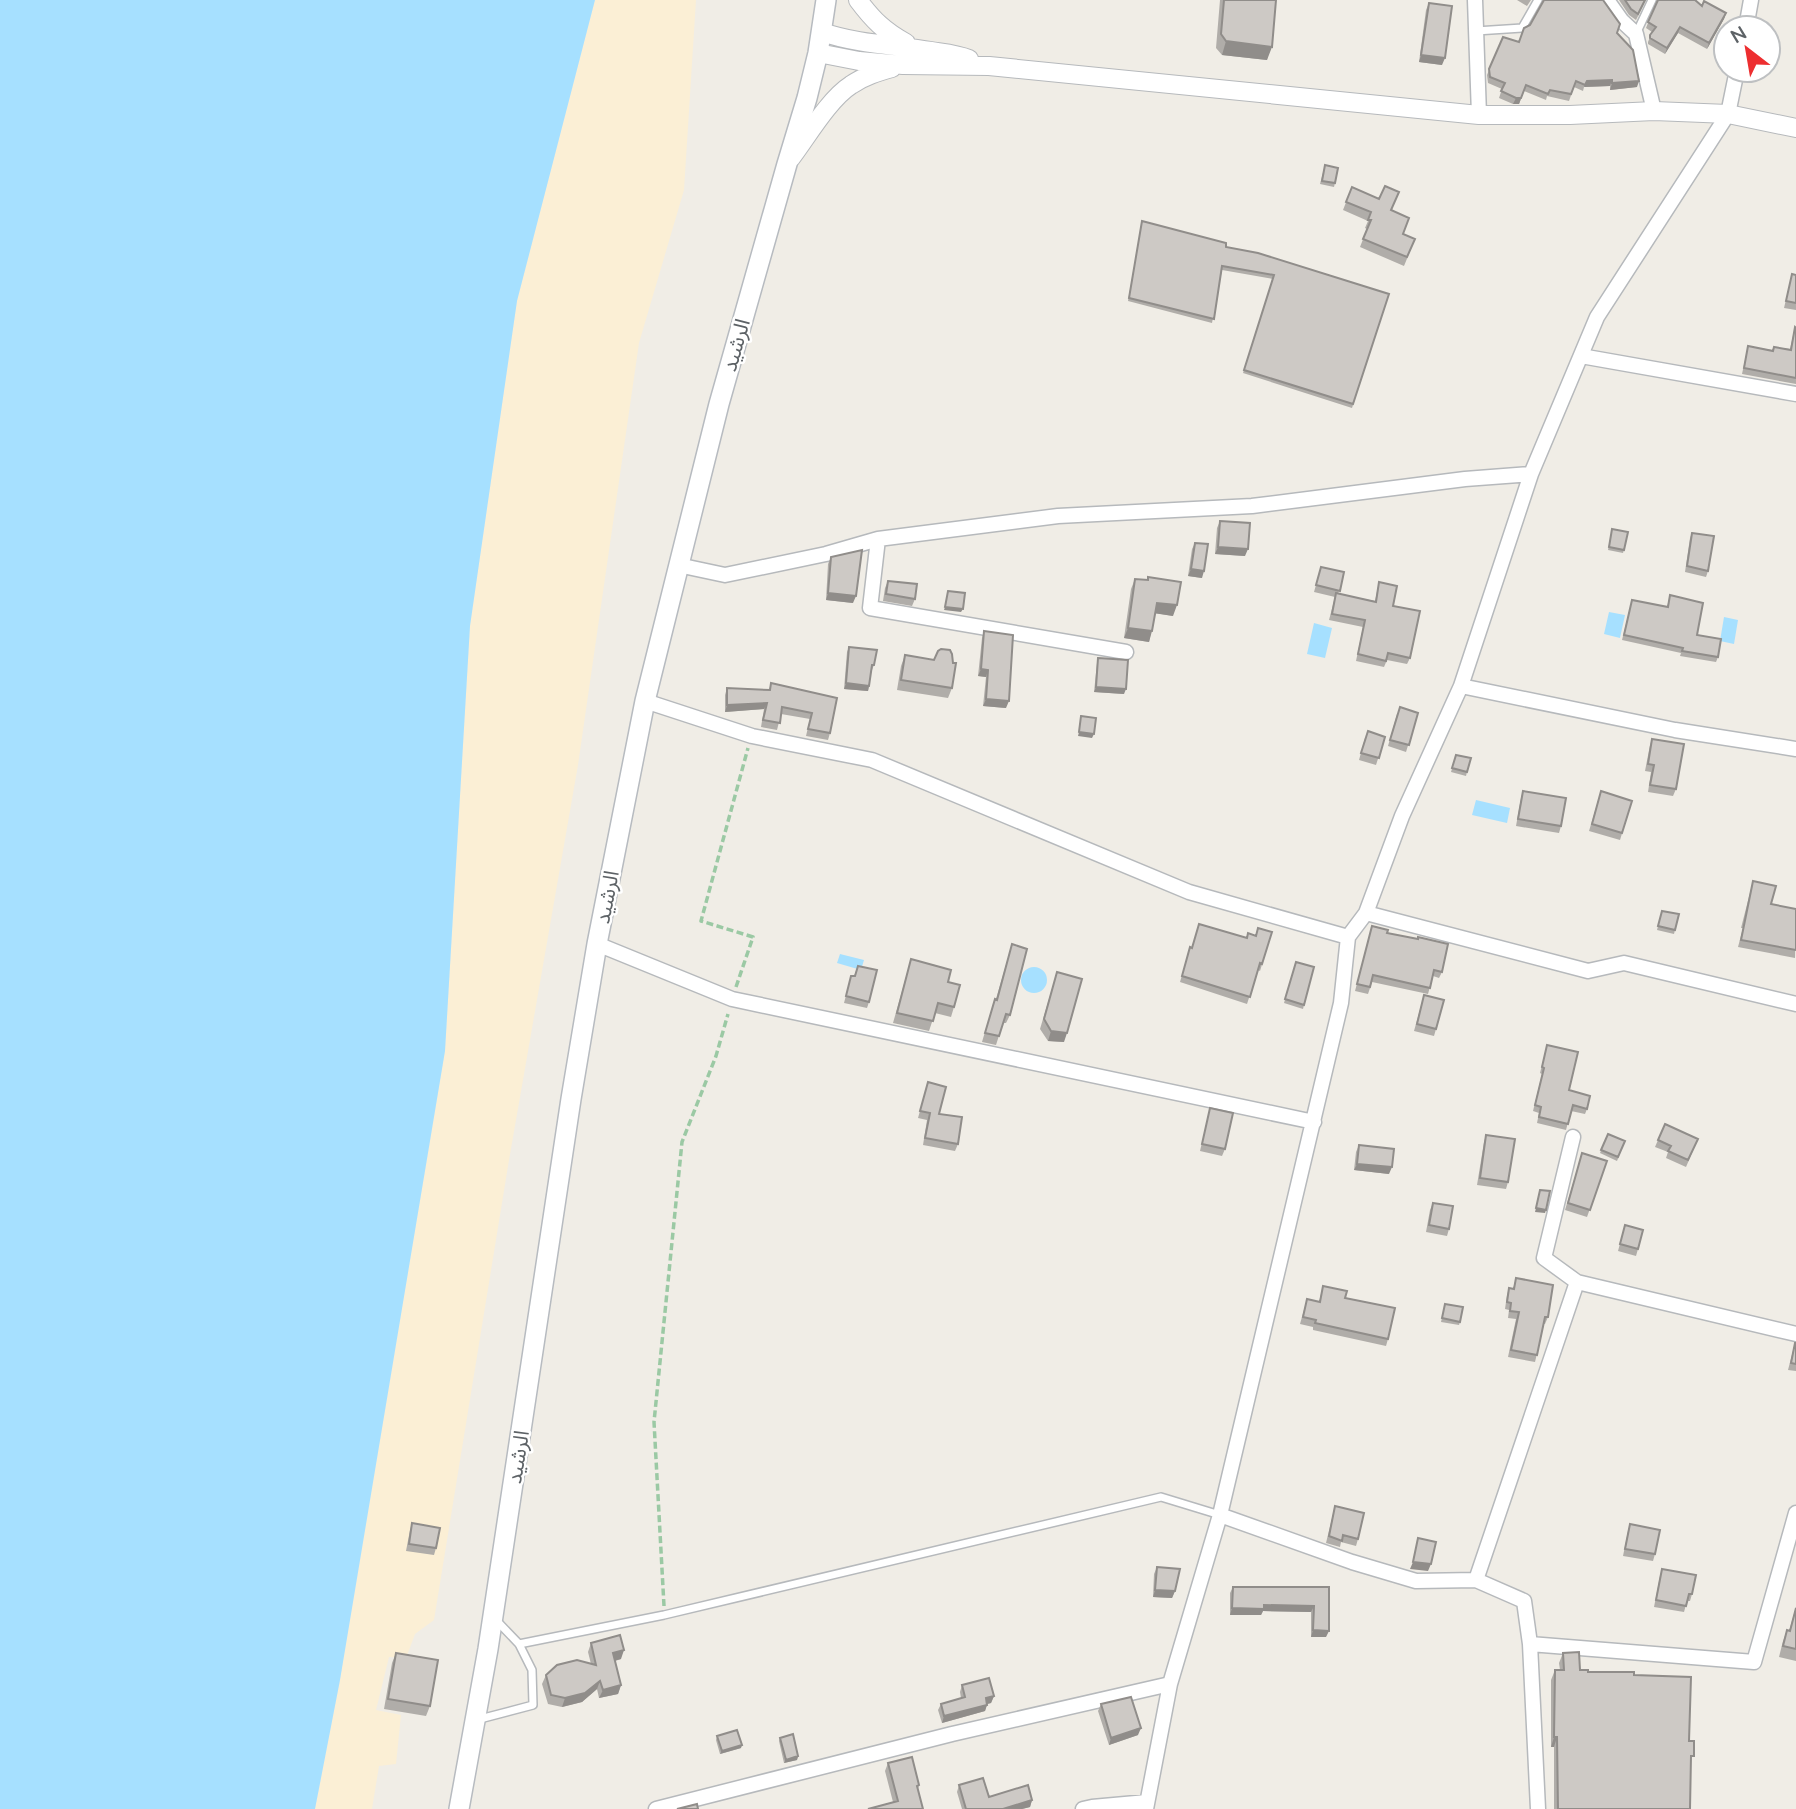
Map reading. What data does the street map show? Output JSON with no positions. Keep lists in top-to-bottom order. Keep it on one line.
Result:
{"streets":{"main road":["الرشيد"]},"north":"top left"}
